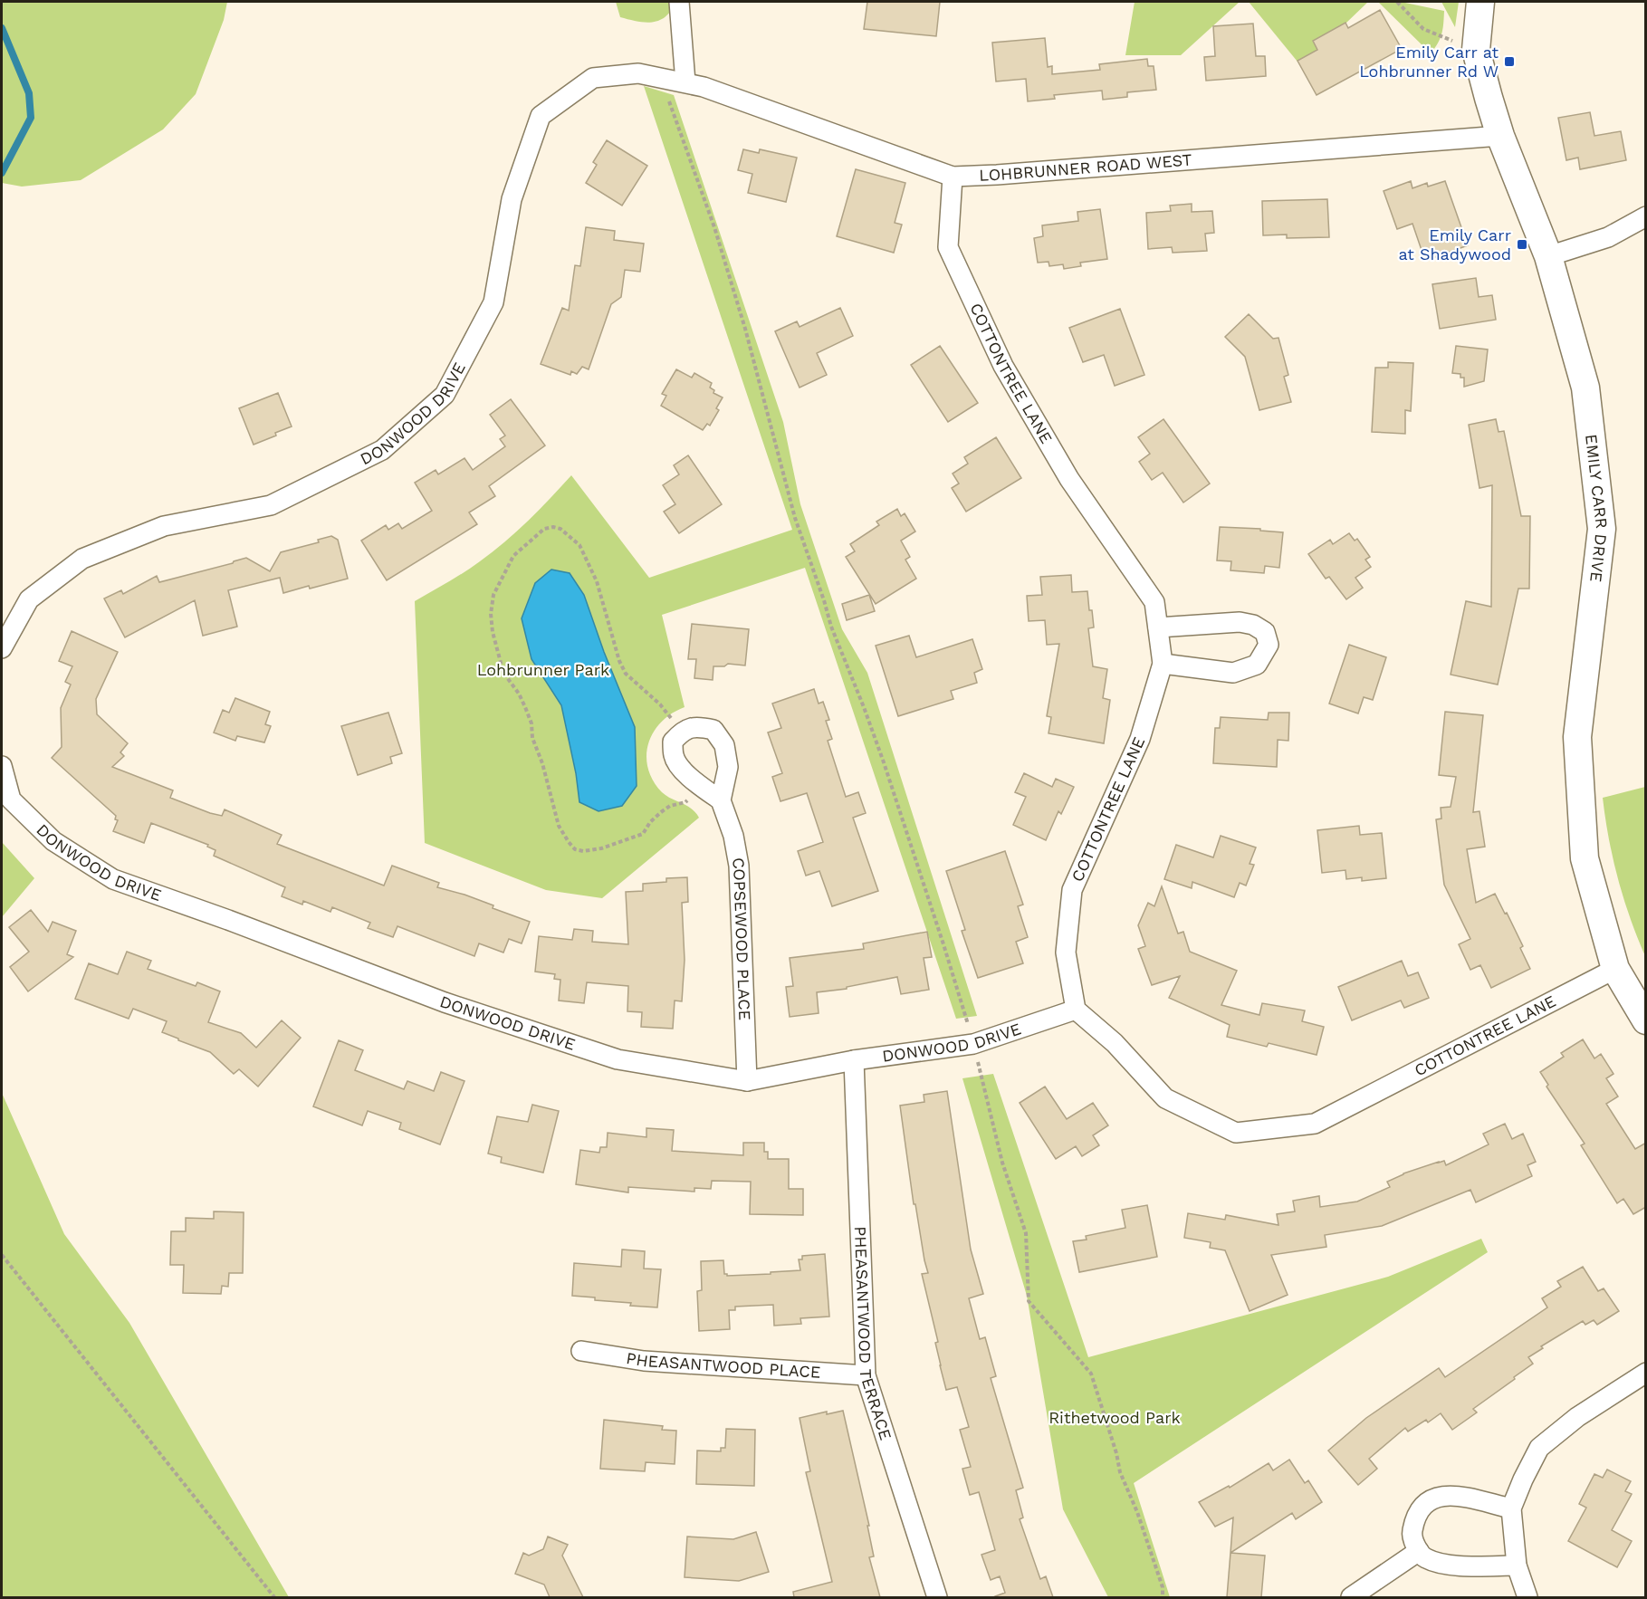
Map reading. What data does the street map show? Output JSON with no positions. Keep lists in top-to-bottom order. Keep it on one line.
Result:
{"streets":{"street":["LOHBRUNNER ROAD WEST","COTTONTREE LANE","DONWOOD DRIVE","EMILY CARR DRIVE","COPSEWOOD PLACE","PHEASANTWOOD TERRACE","PHEASANTWOOD PLACE"]},"crossings":[["LOHBRUNNER ROAD WEST","COTTONTREE LANE"],["LOHBRUNNER ROAD WEST","DONWOOD DRIVE"],["LOHBRUNNER ROAD WEST","EMILY CARR DRIVE"],["COTTONTREE LANE","DONWOOD DRIVE"],["COTTONTREE LANE","EMILY CARR DRIVE"],["DONWOOD DRIVE","COPSEWOOD PLACE"],["DONWOOD DRIVE","PHEASANTWOOD TERRACE"],["PHEASANTWOOD TERRACE","PHEASANTWOOD PLACE"]],"parks":["Lohbrunner Park","Rithetwood Park"],"places":{"transit":["Emily Carr at Lohbrunner Rd W","Emily Carr at Shadywood"]}}
